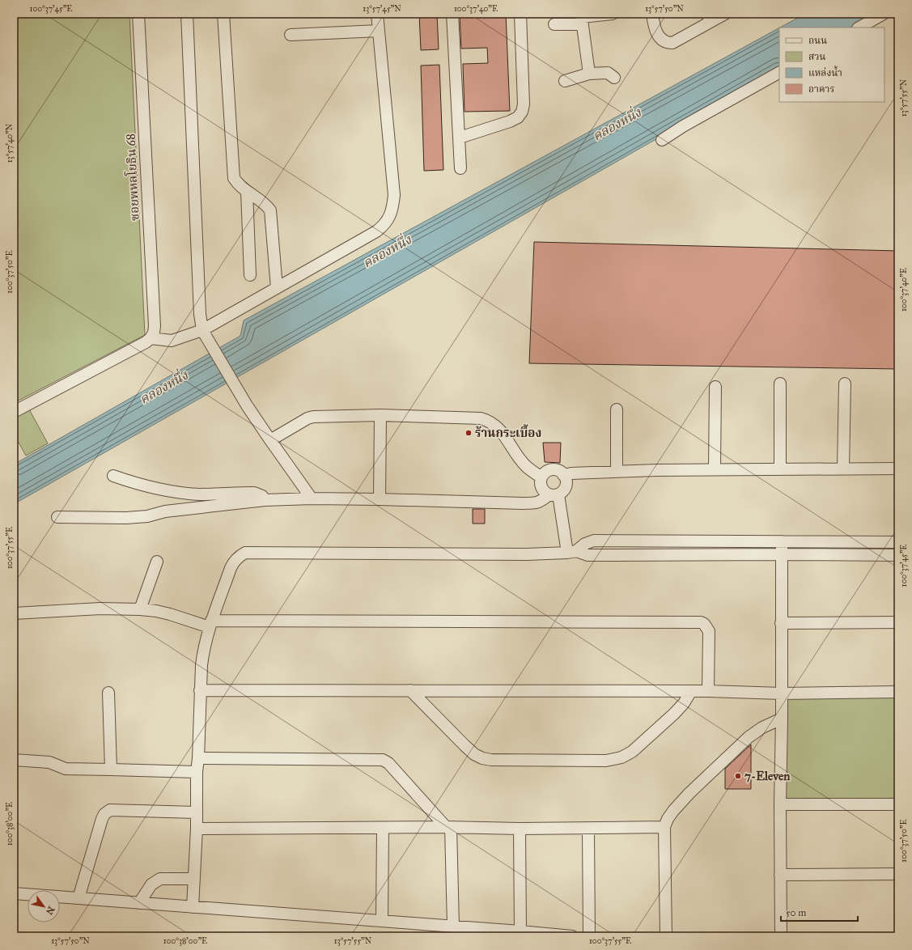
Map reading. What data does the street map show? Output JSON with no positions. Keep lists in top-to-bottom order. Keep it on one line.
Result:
{"streets":{"street":["ซอยพหลโยธิน 68"]},"water":["คลองหนึ่ง"],"places":["ร้านกระเบื้อง","7-Eleven"],"legend":["ถนน","สวน","แหล่งน้ำ","อาคาร"],"scale_bar":"50 m","north":"bottom right","coordinates":["100°37'45\"E","13°57'45\"N","100°37'40\"E","13°57'50\"N","13°57'55\"N","13°57'40\"N","100°37'50\"E","100°37'55\"E","100°38'00\"E"]}
